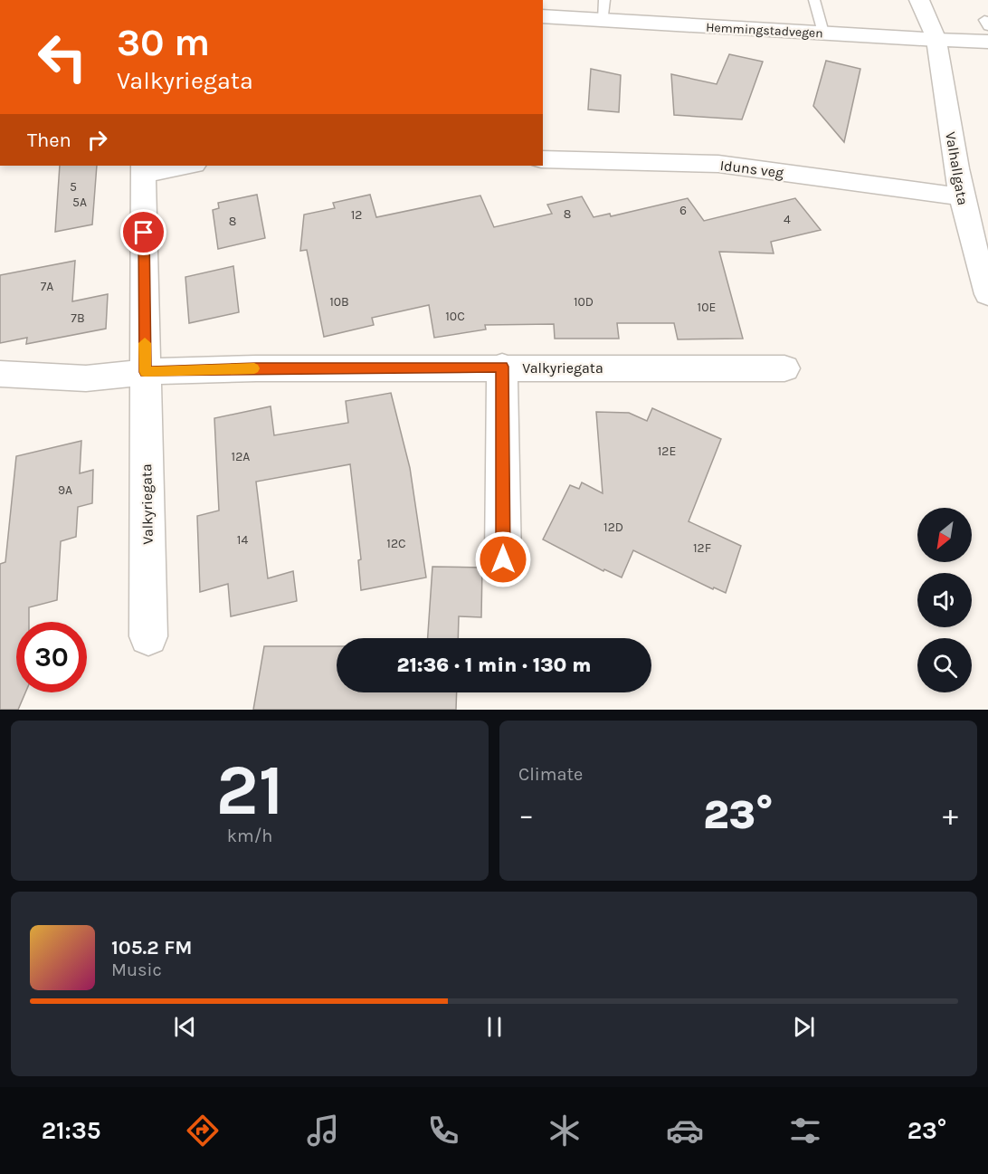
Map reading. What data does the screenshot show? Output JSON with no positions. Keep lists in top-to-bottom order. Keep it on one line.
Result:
{"streets":{"street":["Hemmingstadvegen","Iduns veg","Valhallgata","Valkyriegata"]},"crossings":[["Hemmingstadvegen","Valhallgata"],["Iduns veg","Valhallgata"]],"house_numbers":["5","5A","6","8","12","4","8","7A","10B","10D","10E","10C","7B","12E","12A","9A","12D","14","12C","12F"],"north":"bottom left","page":{"turn":["30 m","Valkyriegata"],"then":"Then","limit":"30","trip":"21:36 · 1 min · 130 m","tile":[["21","km/h"],"Climate"],"heat":["−","23°","+"],"song":["105.2 FM","Music"],"tabs":["21:35","23°"]}}
